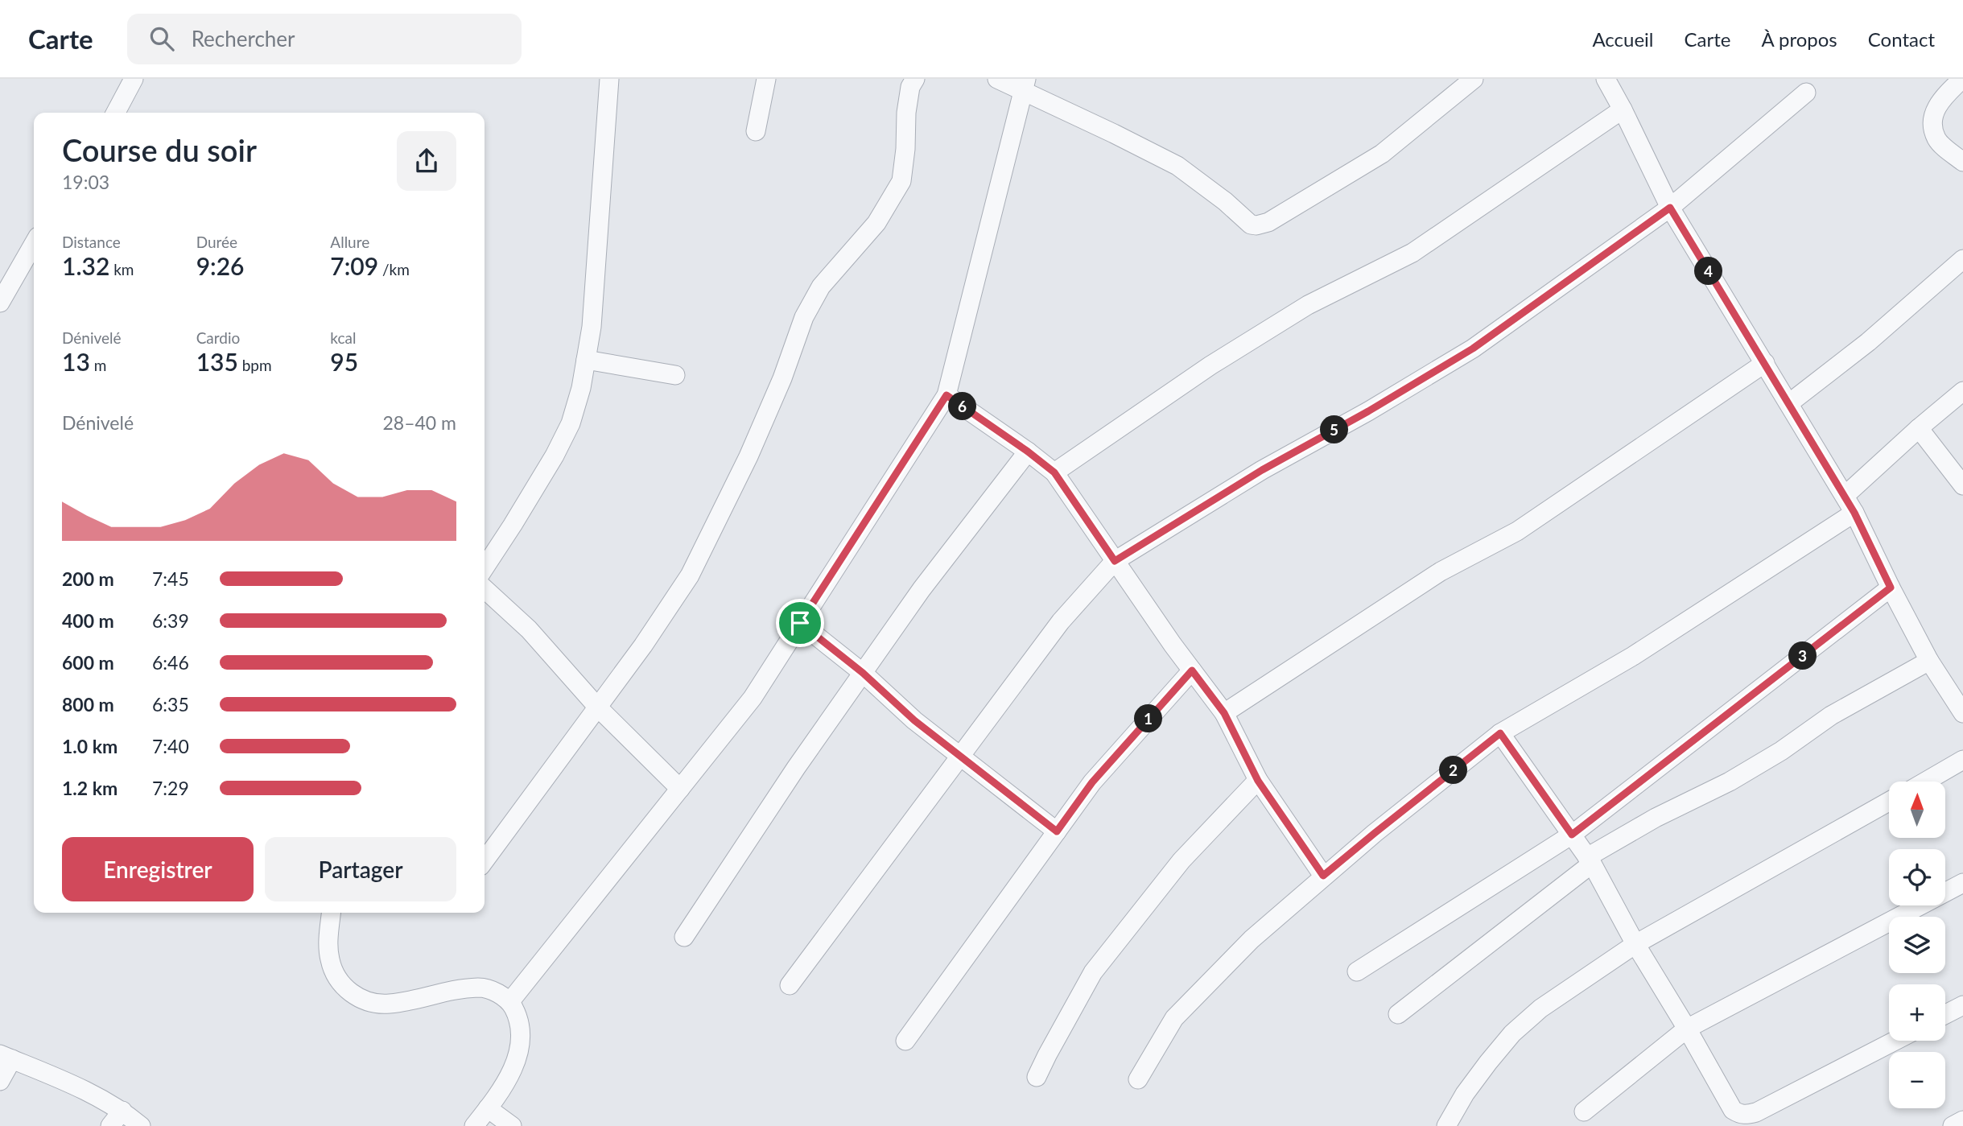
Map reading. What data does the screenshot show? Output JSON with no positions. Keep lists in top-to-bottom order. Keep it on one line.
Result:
{"north":"top","page":{"header":"Carte","search":"Rechercher","nav":["Accueil","Carte","À propos","Contact"],"heading":["Course du soir","19:03"],"stats":[["Distance","1.32 km"],["Durée","9:26"],["Allure","7:09 /km"],["Dénivelé","13 m"],["Cardio","135 bpm"],["kcal","95"]],"pins":["4","6","5","3","1","2"],"chart":["Dénivelé","28–40 m"],"list":[{"name":"200 m","note":"7:45"},{"name":"400 m","note":"6:39"},{"name":"600 m","note":"6:46"},{"name":"800 m","note":"6:35"},{"name":"1.0 km","note":"7:40"},{"name":"1.2 km","note":"7:29"}],"map_buttons":["+","−"],"buttons":["Enregistrer","Partager"]}}
